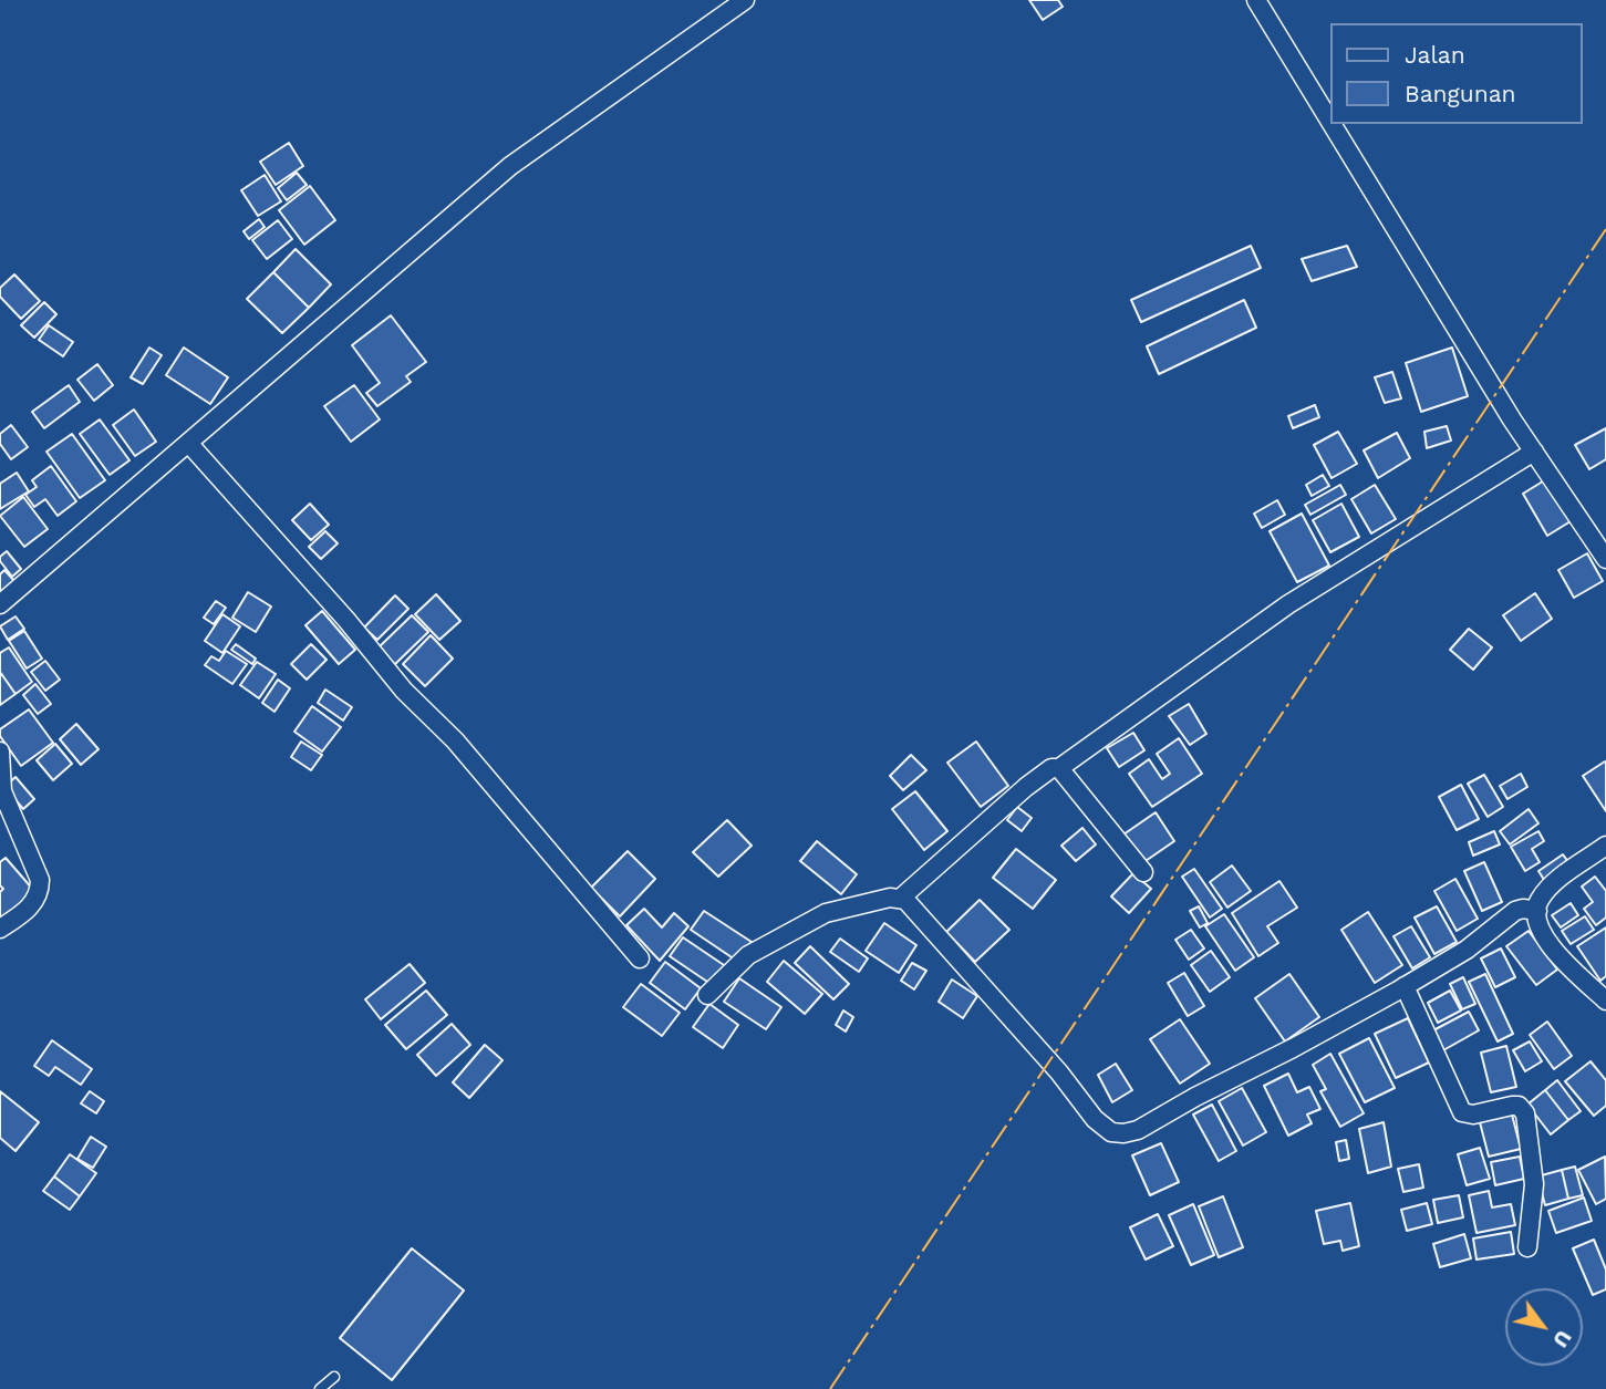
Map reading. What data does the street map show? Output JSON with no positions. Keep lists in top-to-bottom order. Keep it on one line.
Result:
{"legend":["Jalan","Bangunan"],"north":"bottom right"}
